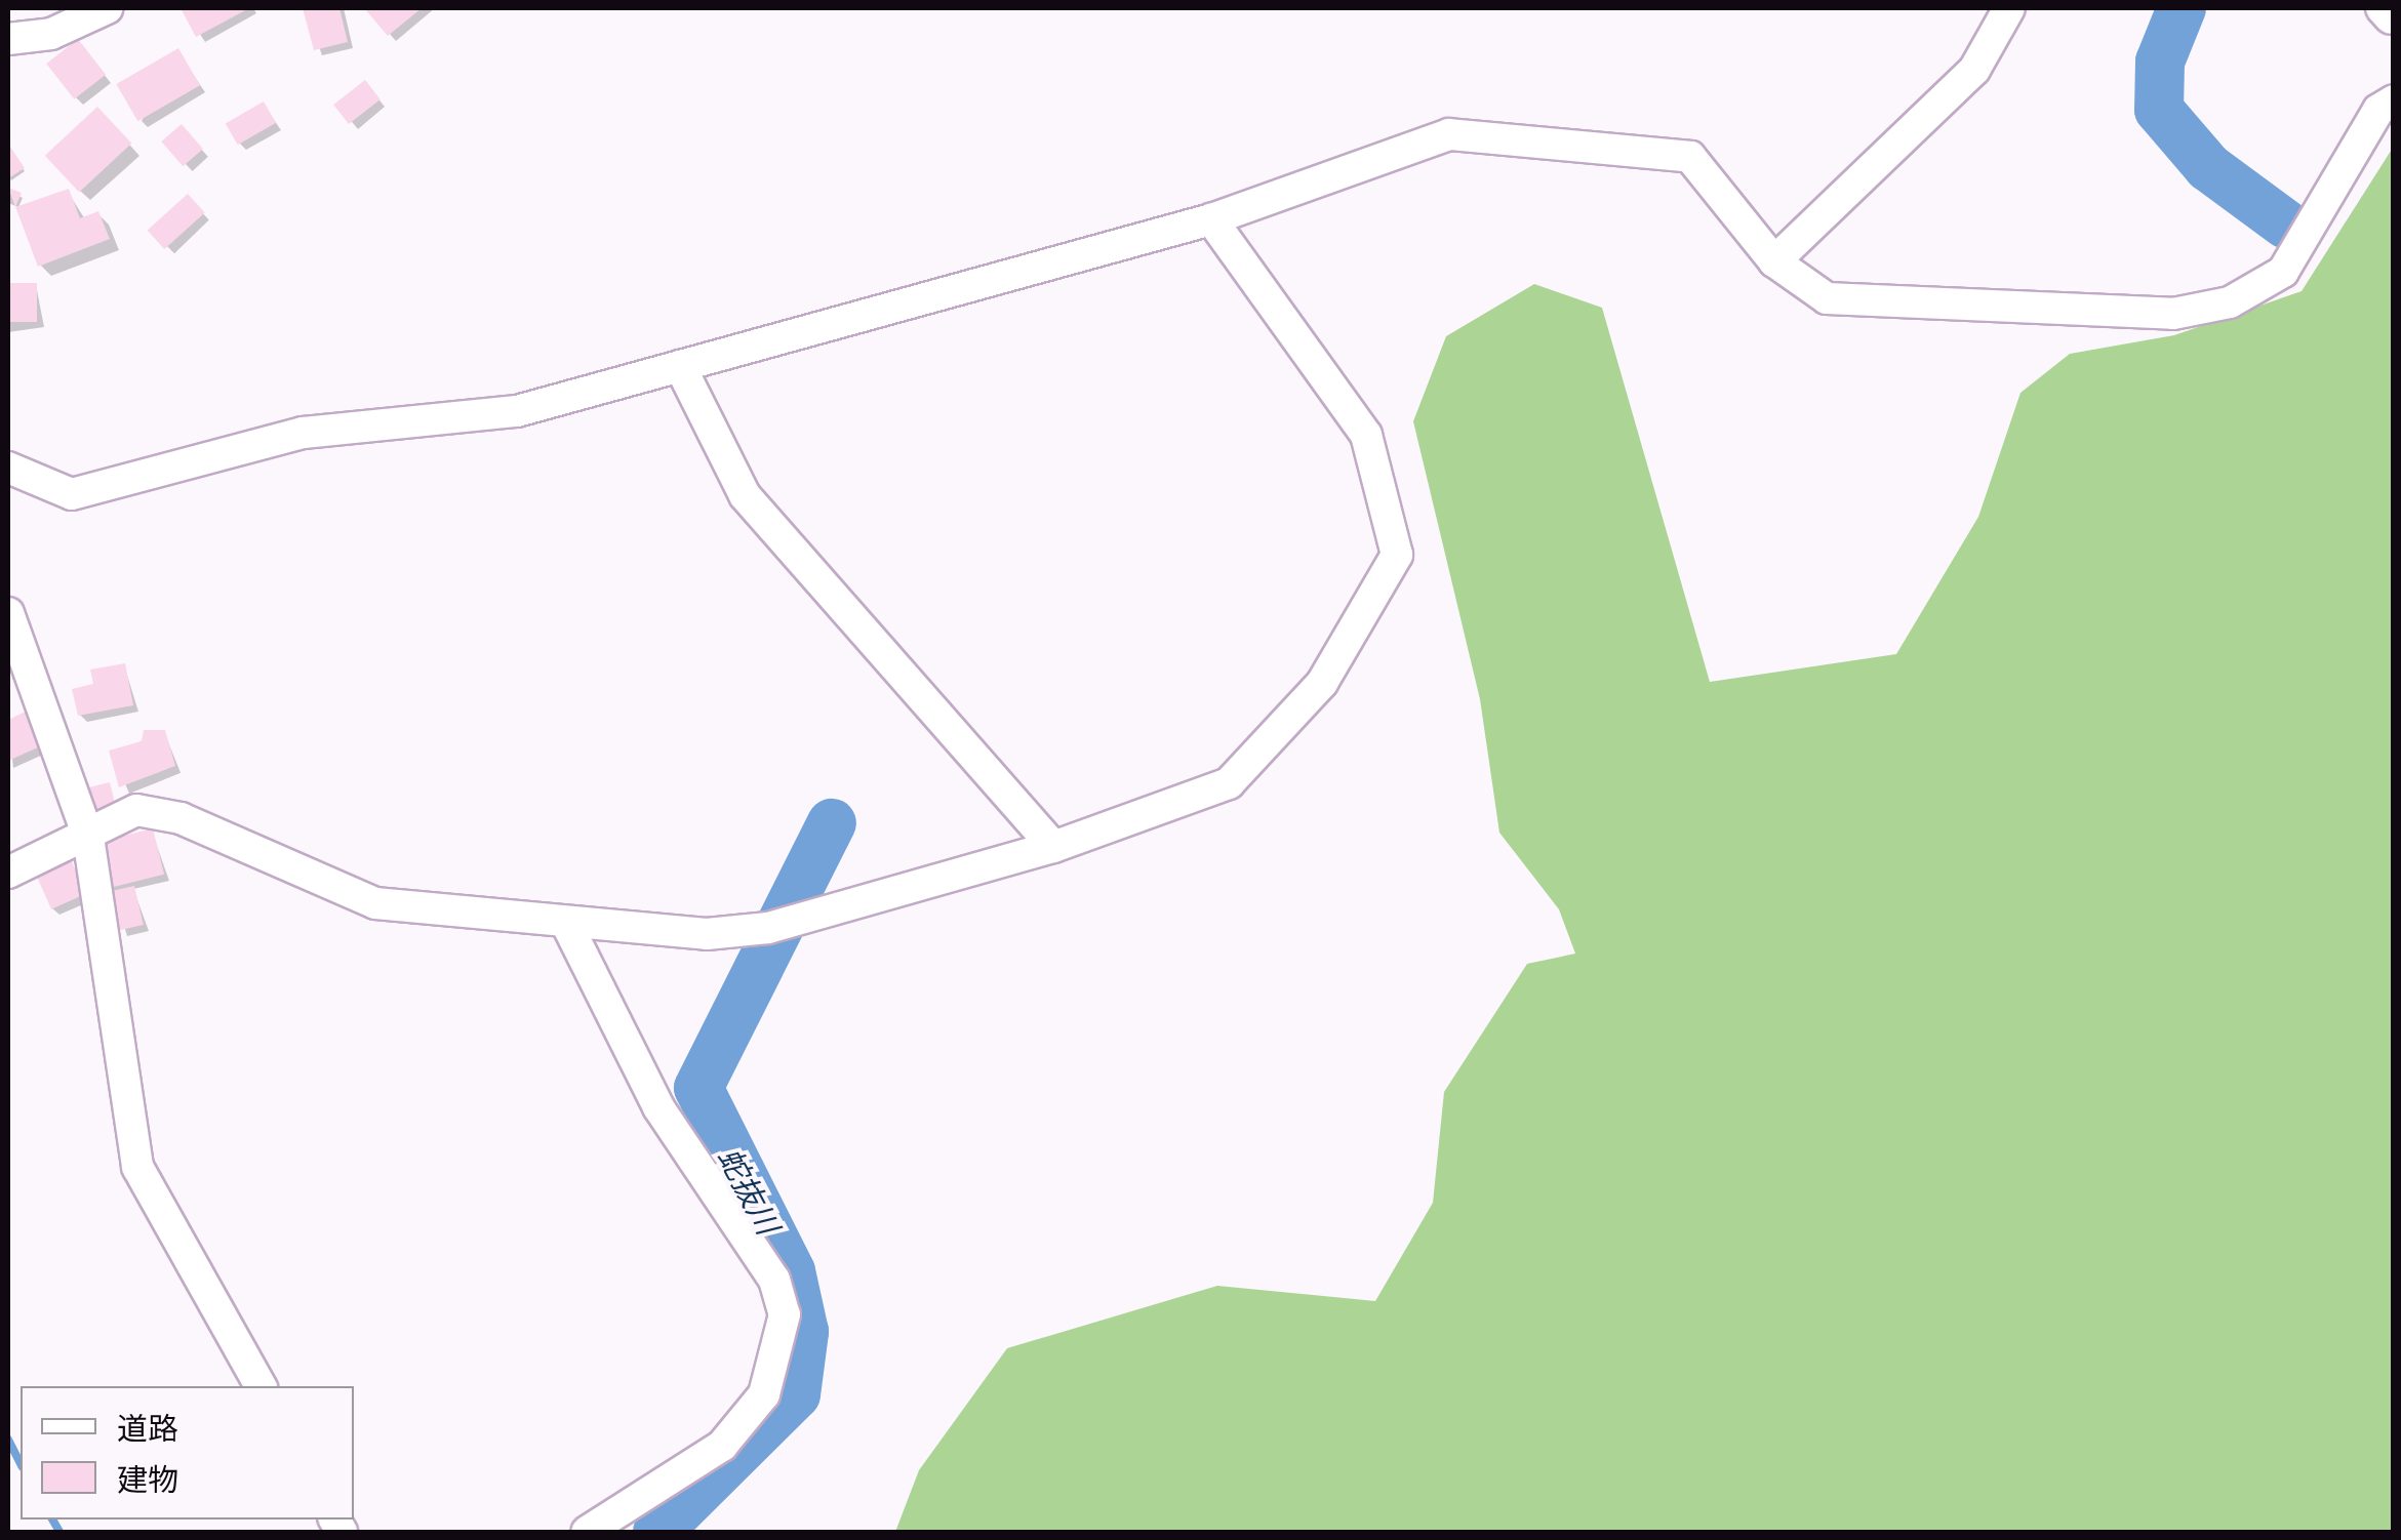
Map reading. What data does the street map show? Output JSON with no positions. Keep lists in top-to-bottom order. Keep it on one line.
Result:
{"water":["蛇抜川"],"legend":["道路","建物"]}
